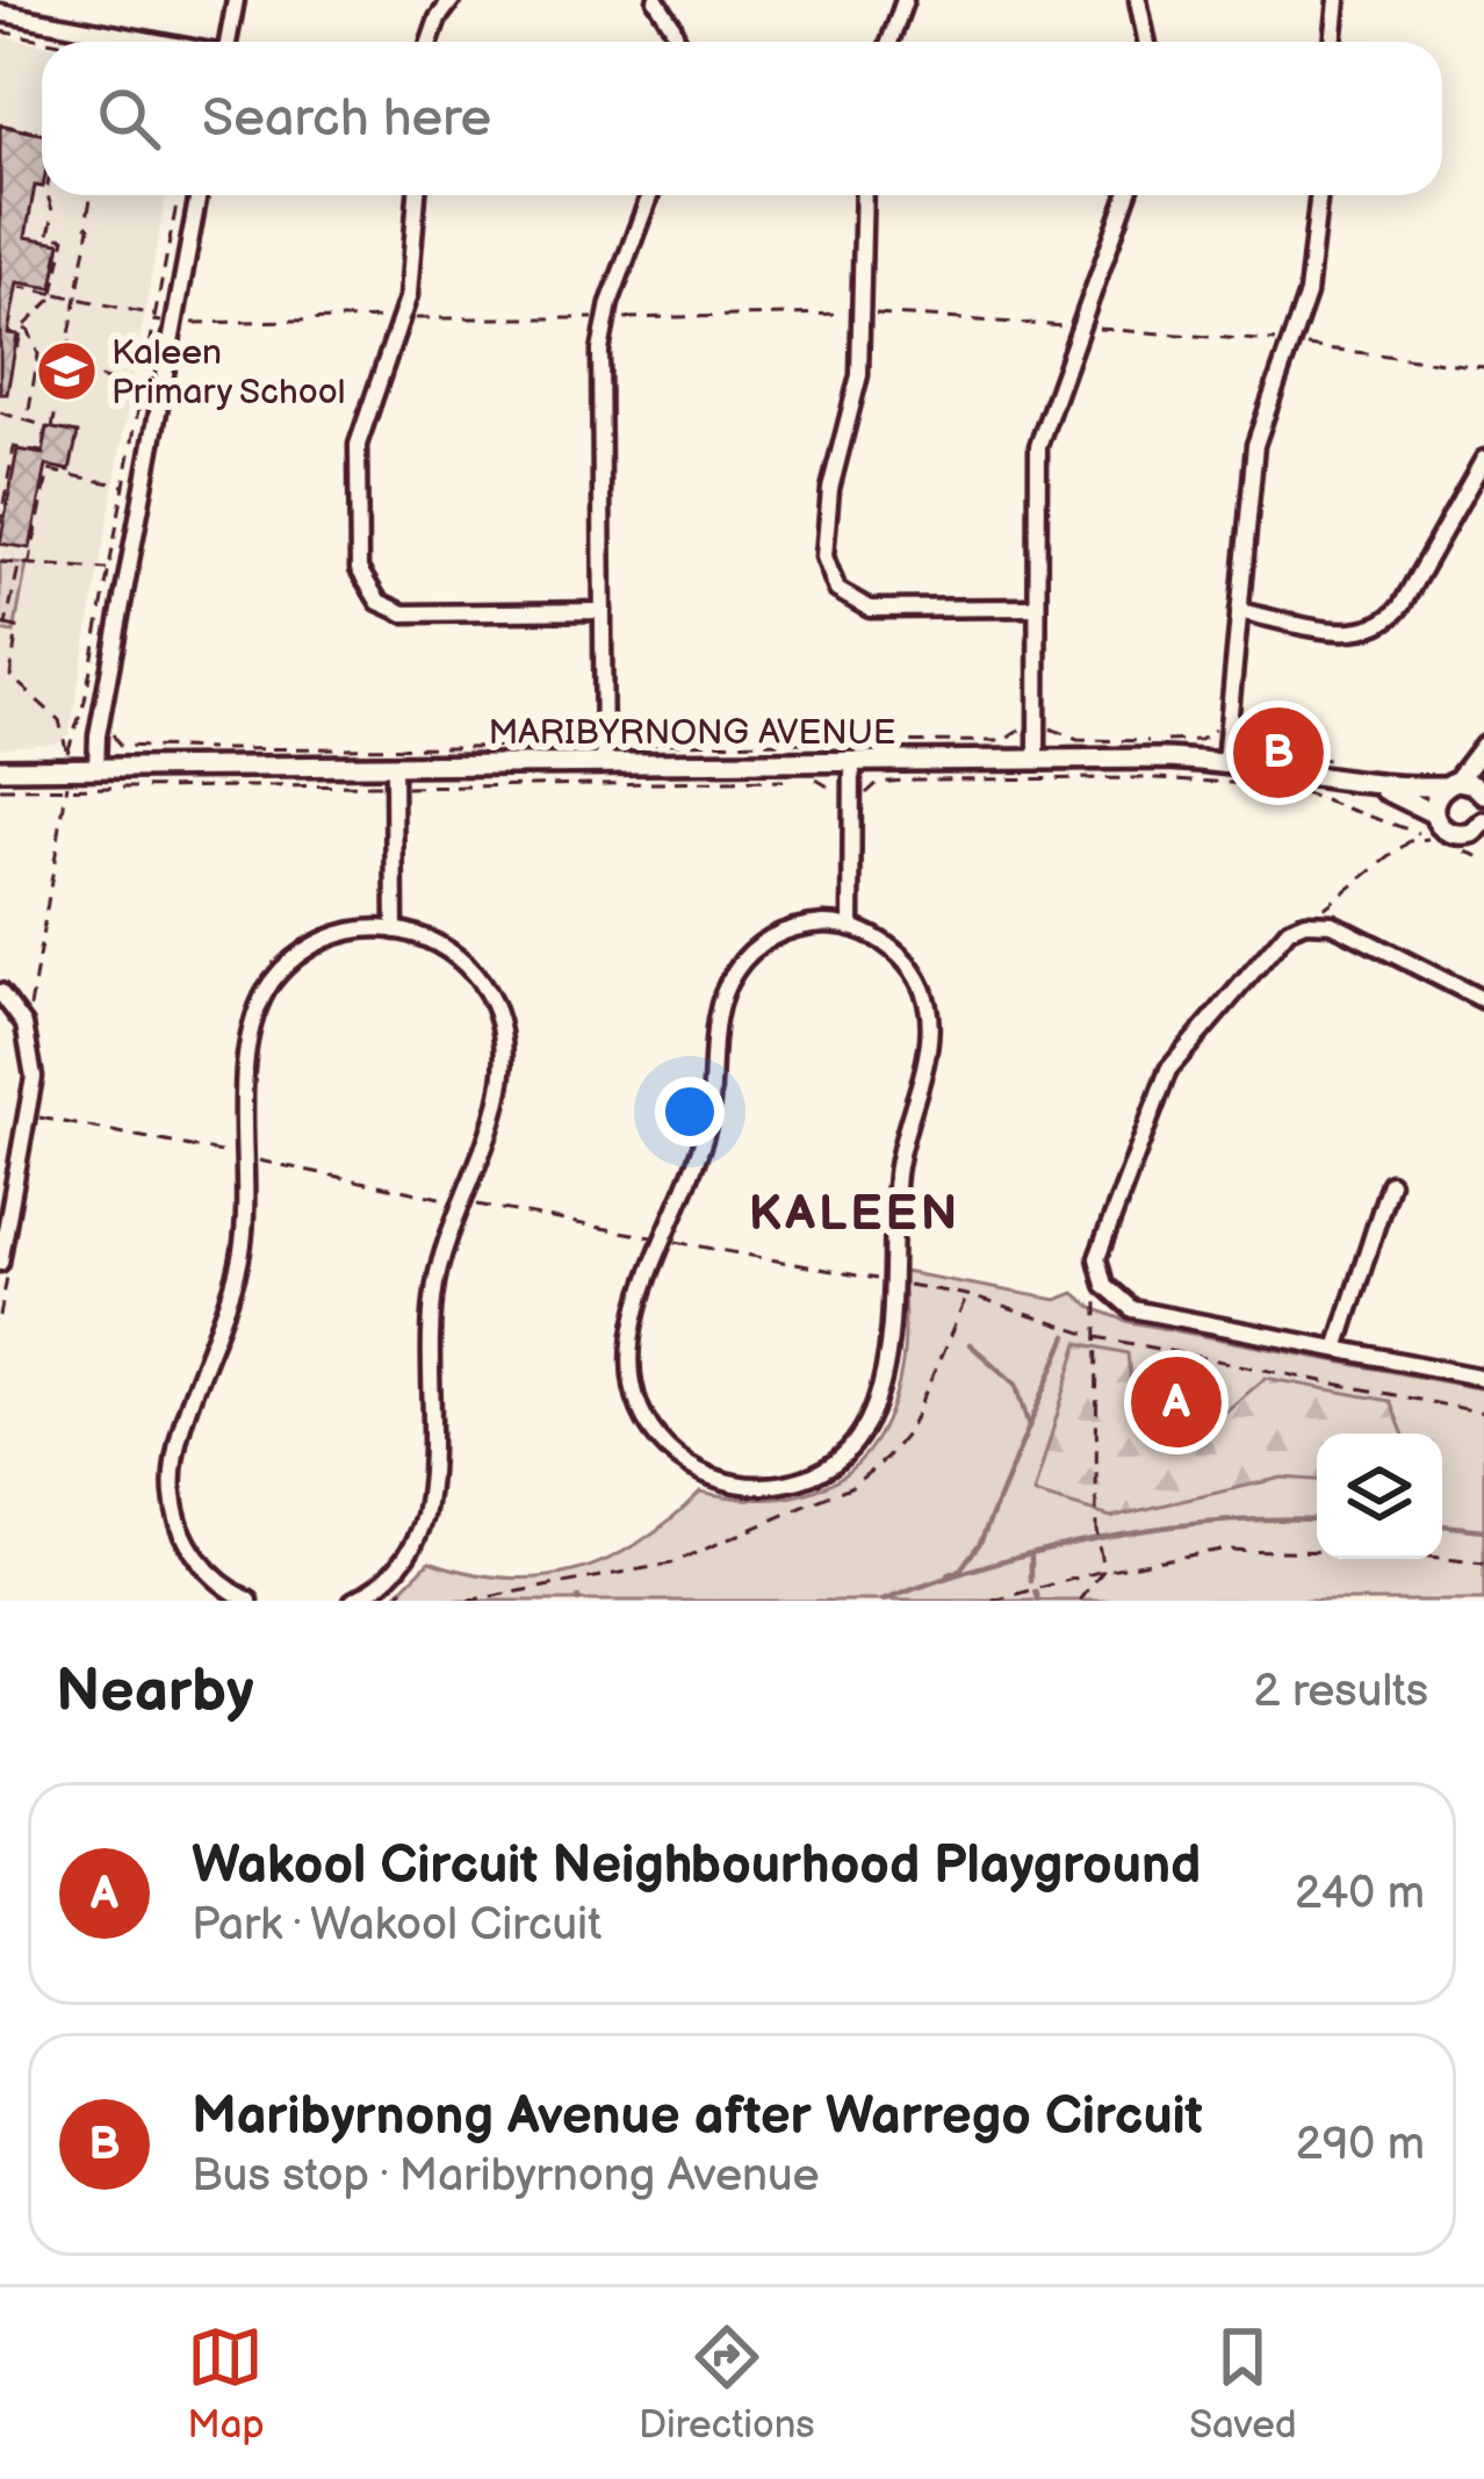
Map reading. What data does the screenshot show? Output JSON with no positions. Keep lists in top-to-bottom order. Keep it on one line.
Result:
{"streets":{"street":["MARIBYRNONG AVENUE"]},"districts":["KALEEN"],"places":{"school or university":["Kaleen Primary School"]},"page":{"search":"Search here","pins":["B","A"],"heading":["Nearby","2 results"],"list":[{"mark":"A","name":"Wakool Circuit Neighbourhood Playground","note":"Park · Wakool Circuit","value":"240 m"},{"mark":"B","name":"Maribyrnong Avenue after Warrego Circuit","note":"Bus stop · Maribyrnong Avenue","value":"290 m"}],"nav":["Map","Directions","Saved"]}}
